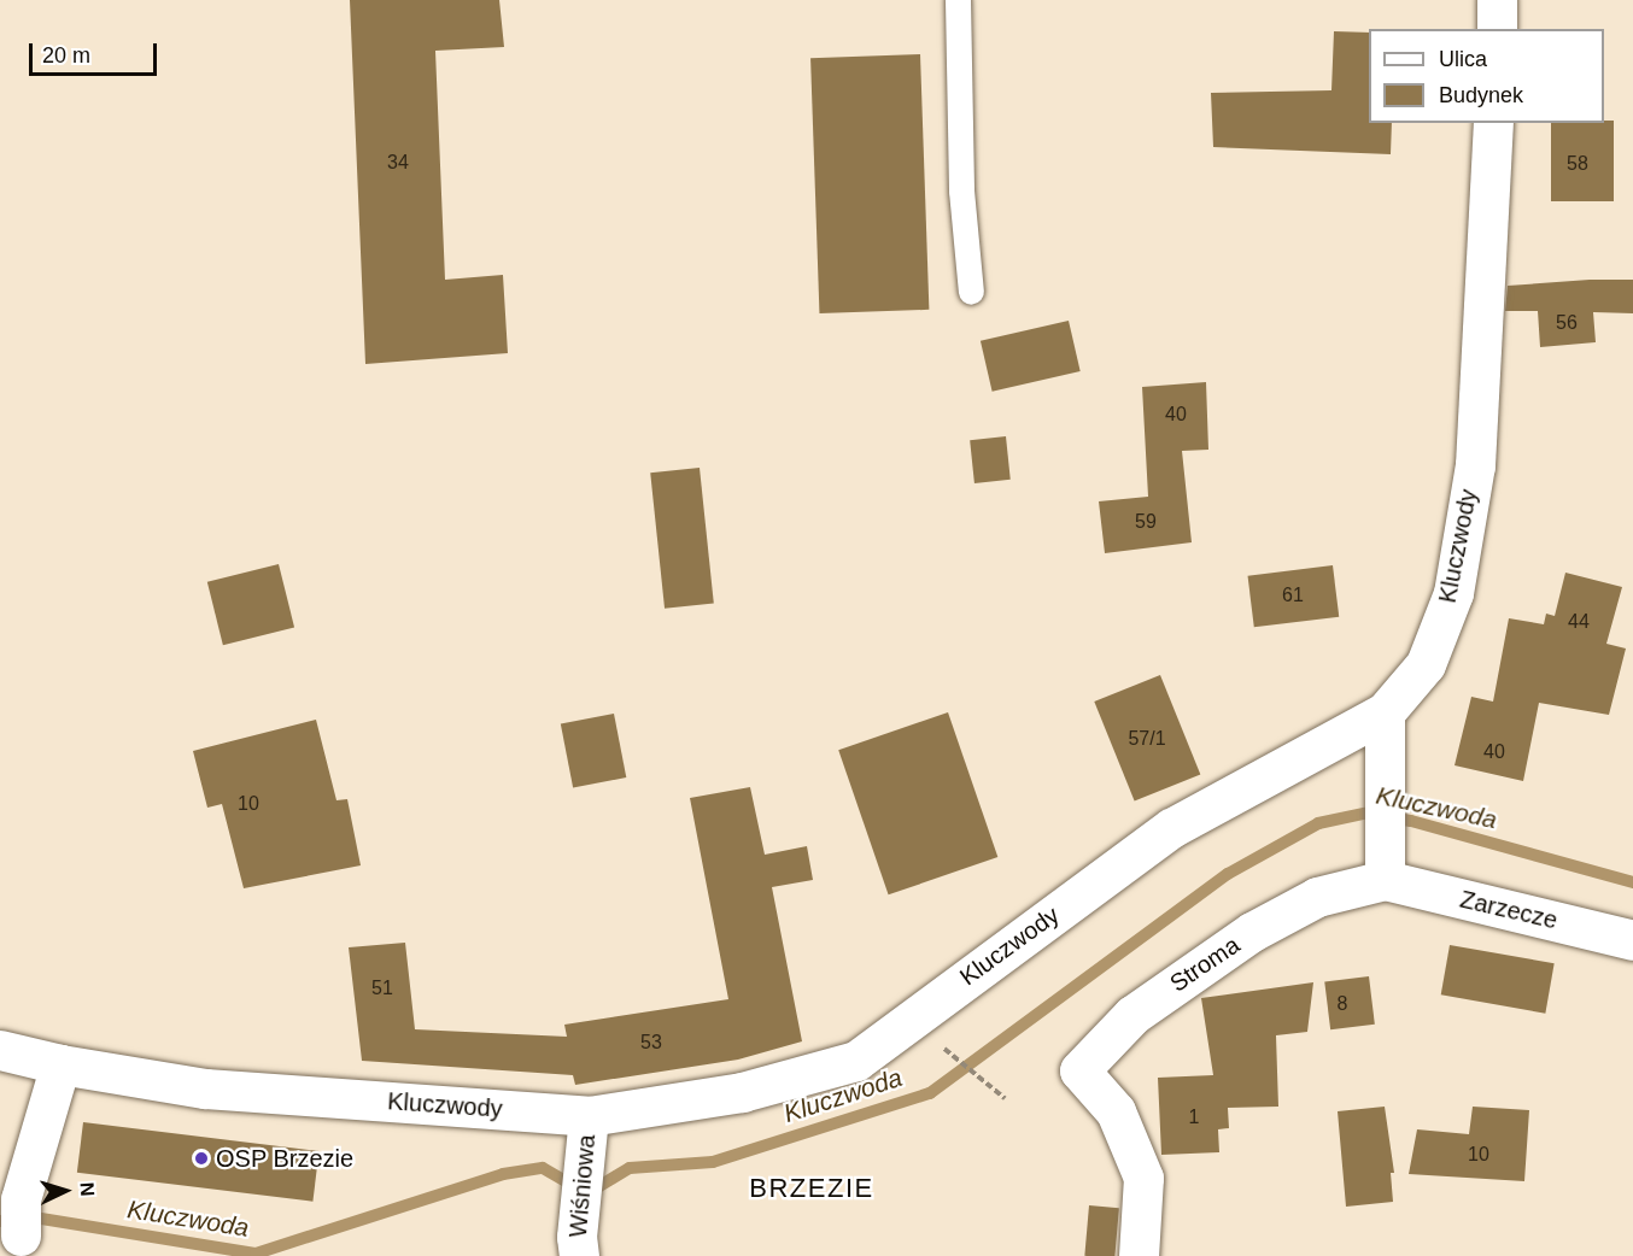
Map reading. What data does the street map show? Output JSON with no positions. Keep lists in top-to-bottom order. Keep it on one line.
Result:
{"streets":{"street":["Kluczwody","Zarzecze","Stroma","Wiśniowa"]},"crossings":[["Kluczwody","Wiśniowa"],["Zarzecze","Stroma"]],"districts":["BRZEZIE"],"water":["Kluczwoda"],"places":["OSP Brzezie"],"house_numbers":["34","58","56","40","59","61","44","57/1","40","10","51","8","53","1","10"],"legend":["Ulica","Budynek"],"scale_bar":"20 m","north":"right"}
